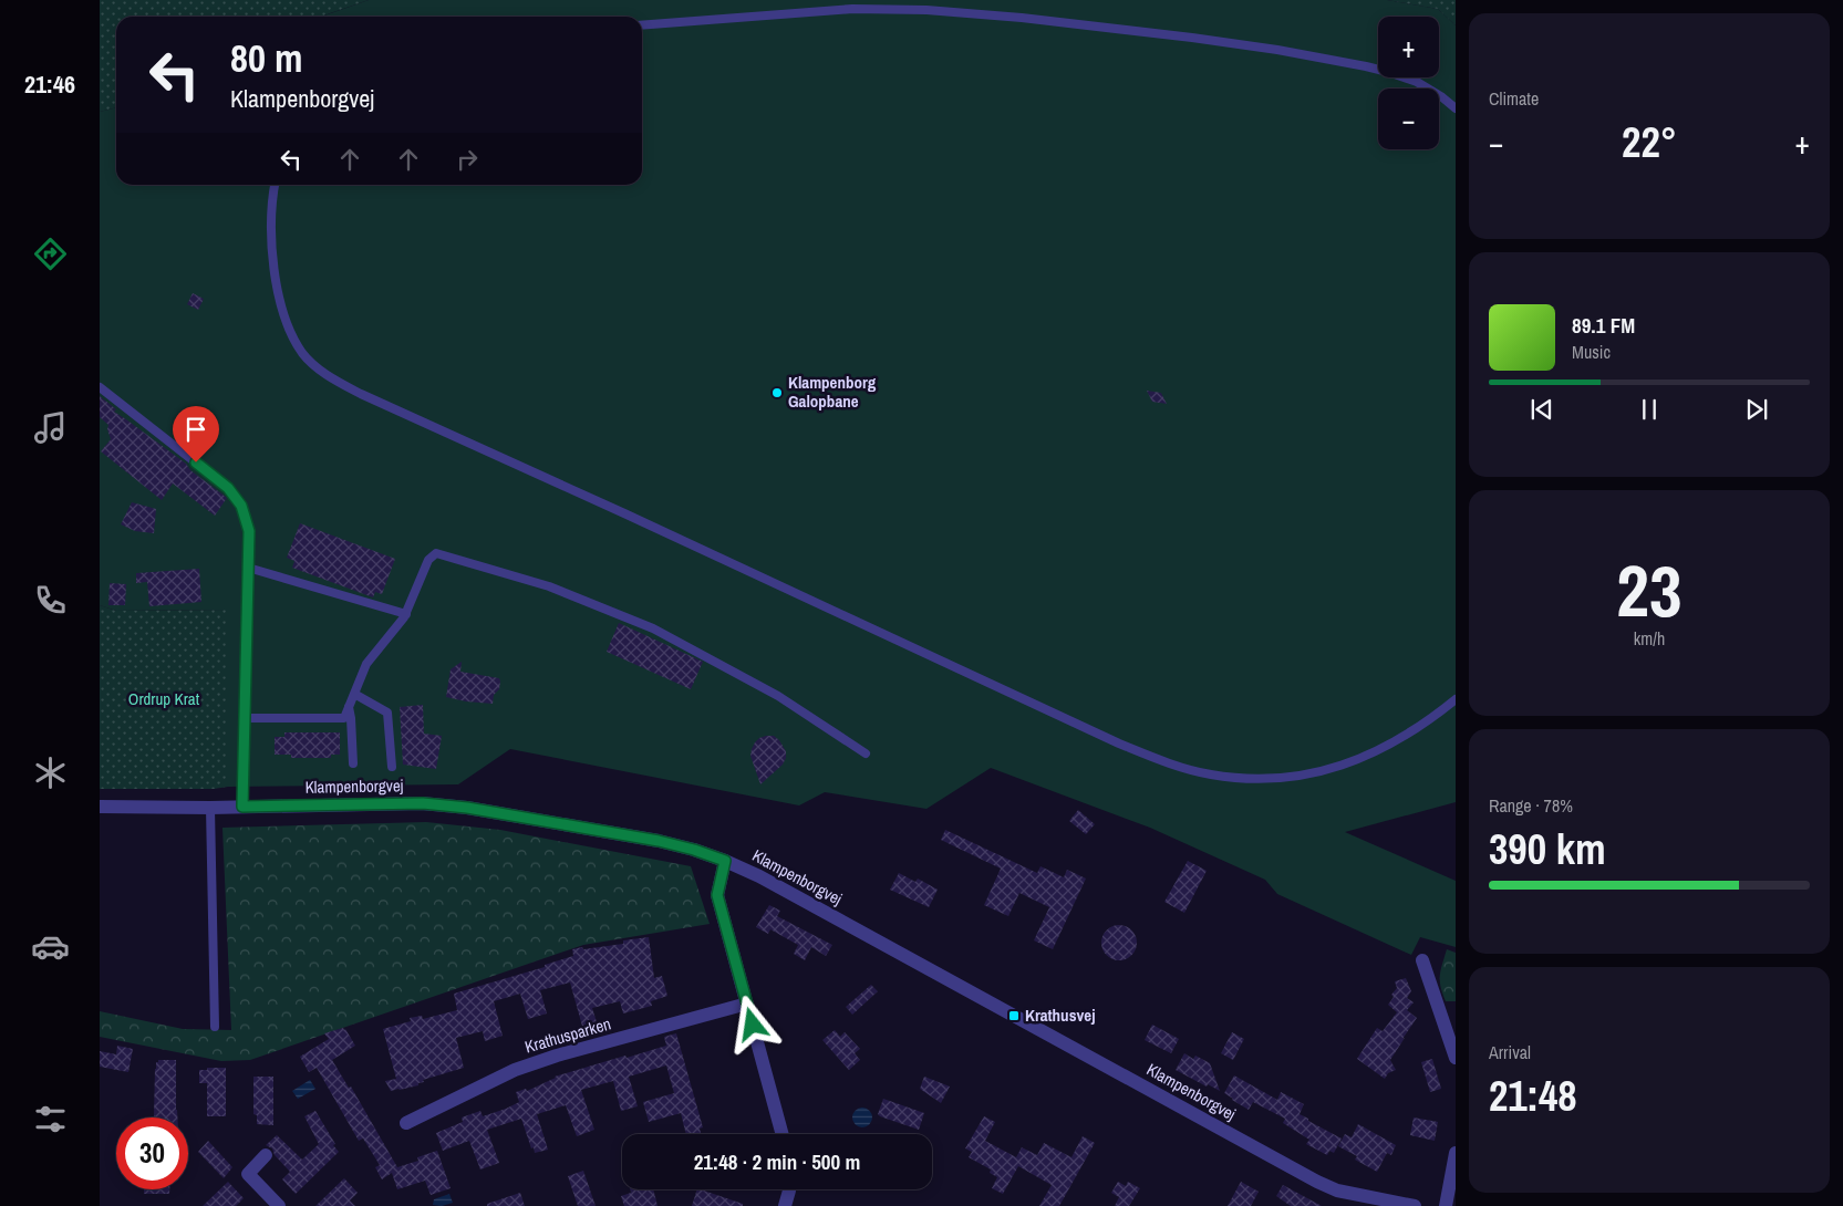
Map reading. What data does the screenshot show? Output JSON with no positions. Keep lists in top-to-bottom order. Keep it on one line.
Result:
{"streets":{"street":["Klampenborgvej","Krathusparken"]},"parks":["Ordrup Krat"],"places":{"other":["Klampenborg Galopbane"],"transit":["Krathusvej"]},"page":{"tabs":"21:46","tile":["Climate",["23","km/h"],["Range · 78%","390 km"],["Arrival","21:48"]],"map_buttons":["+","−"],"turn":["80 m","Klampenborgvej"],"heat":["−","22°","+"],"song":["89.1 FM","Music"],"limit":"30","trip":"21:48 · 2 min · 500 m"}}
